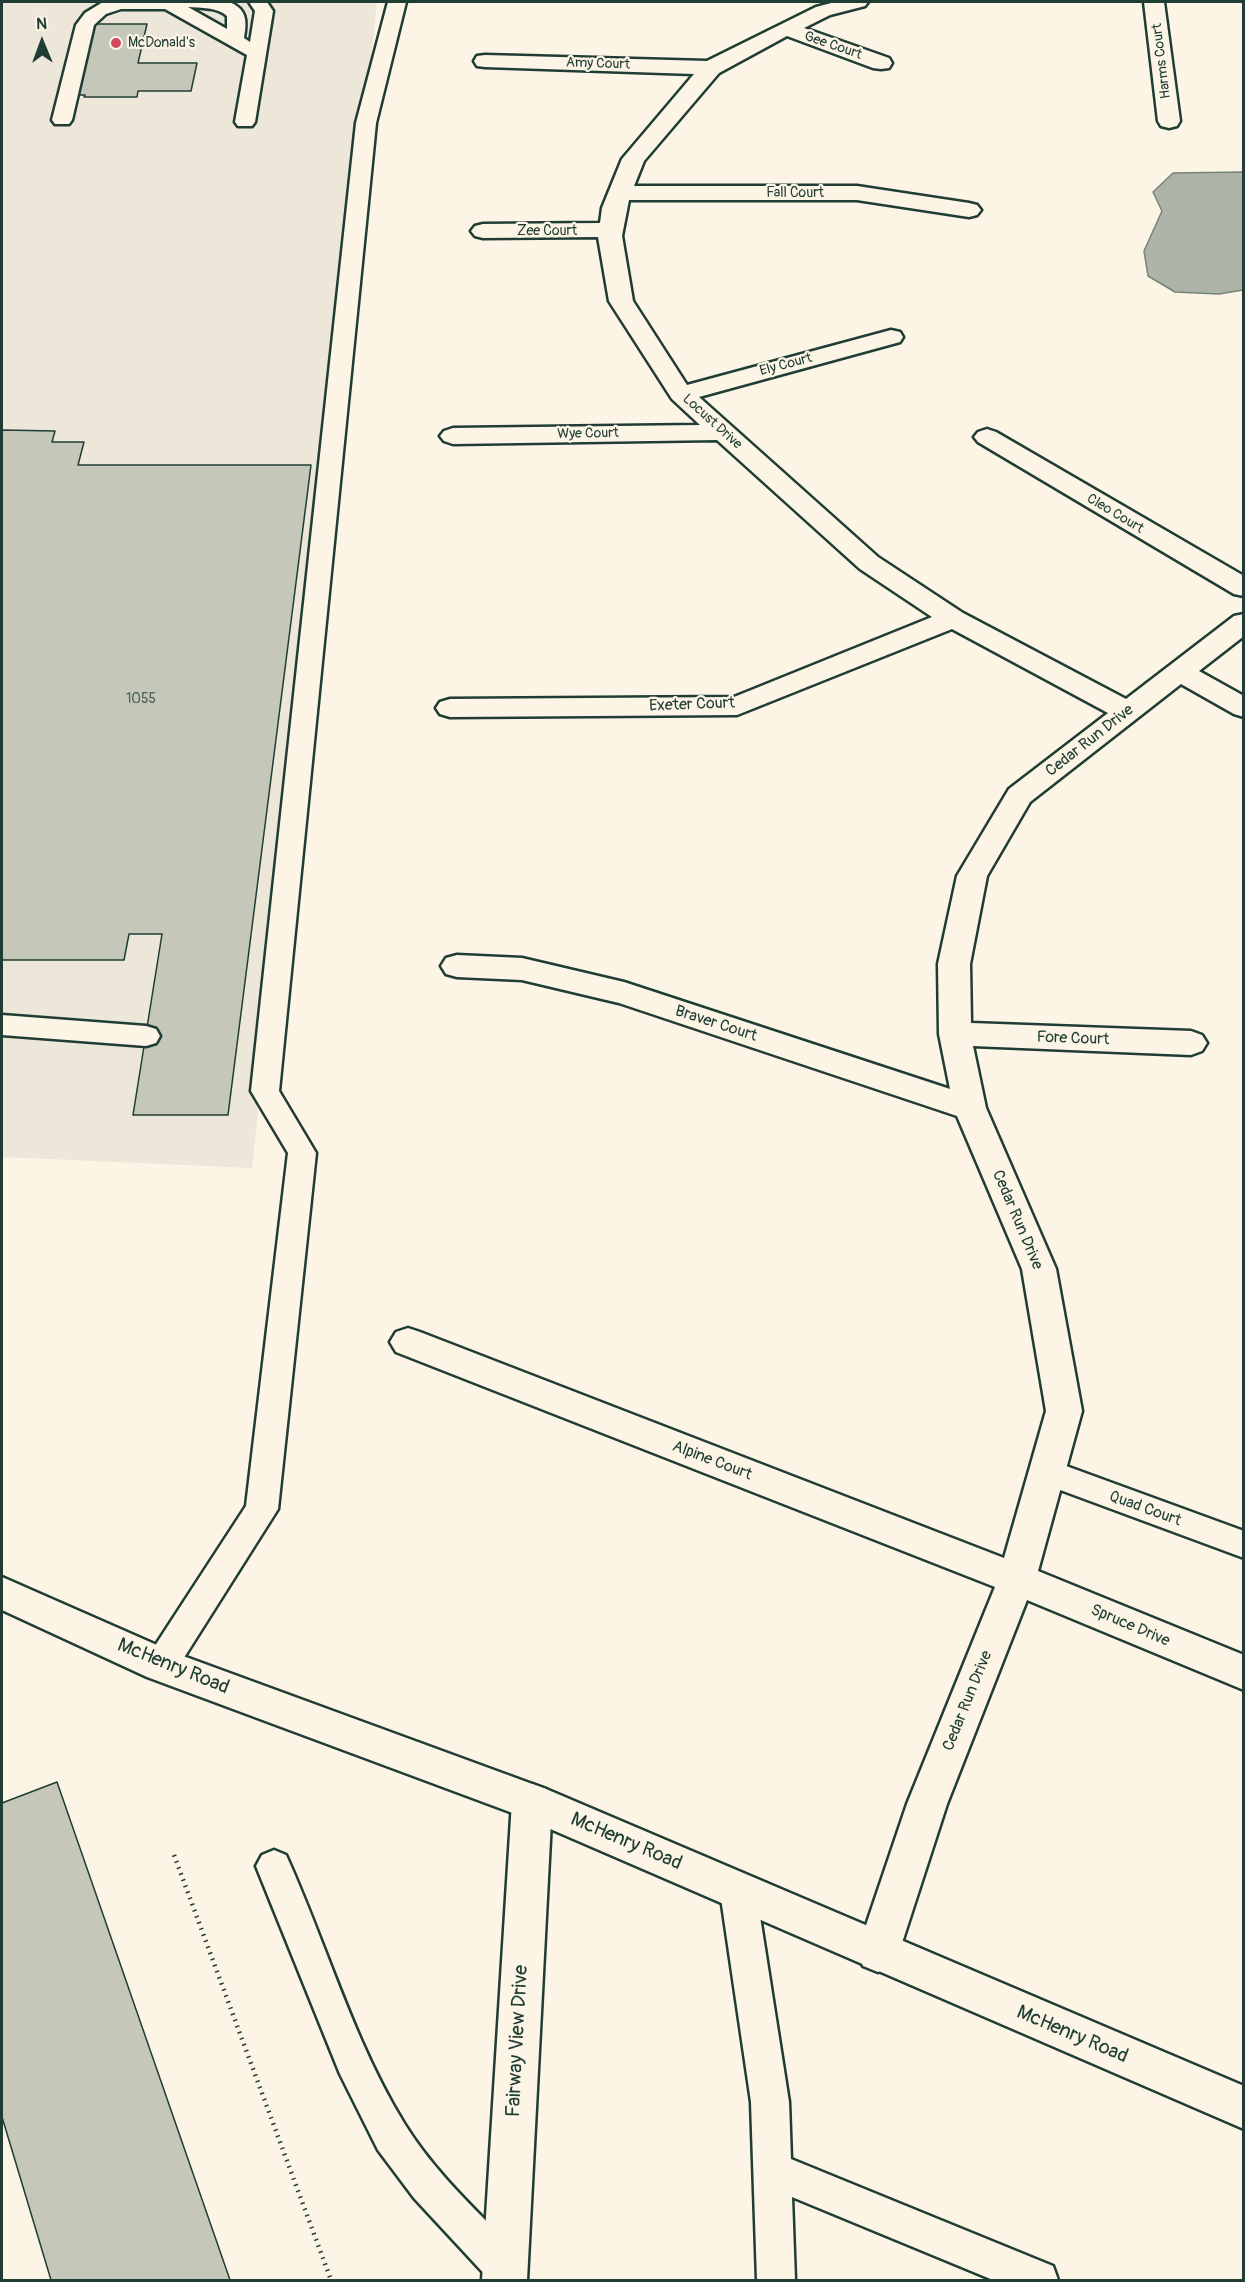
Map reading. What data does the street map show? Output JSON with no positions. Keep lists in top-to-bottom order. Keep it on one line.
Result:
{"streets":{"street":["Gee Court","Harms Court","Amy Court","Fall Court","Zee Court","Ely Court","Locust Drive","Wye Court","Cleo Court","Exeter Court","Cedar Run Drive","Braver Court","Fore Court","Alpine Court","Spruce Drive","McHenry Road","Fairway View Drive"],"lane":["Quad Court"]},"crossings":[["Gee Court","Locust Drive"],["Amy Court","Locust Drive"],["Fall Court","Locust Drive"],["Zee Court","Locust Drive"],["Ely Court","Locust Drive"],["Locust Drive","Wye Court"],["Locust Drive","Exeter Court"],["Locust Drive","Cedar Run Drive"],["Cedar Run Drive","Braver Court"],["Cedar Run Drive","Fore Court"],["Cedar Run Drive","Alpine Court"],["Cedar Run Drive","Quad Court"],["Cedar Run Drive","Spruce Drive"],["Cedar Run Drive","McHenry Road"],["Alpine Court","Spruce Drive"],["McHenry Road","Fairway View Drive"]],"places":["McDonald's"],"house_numbers":["1055"],"north":"top"}
